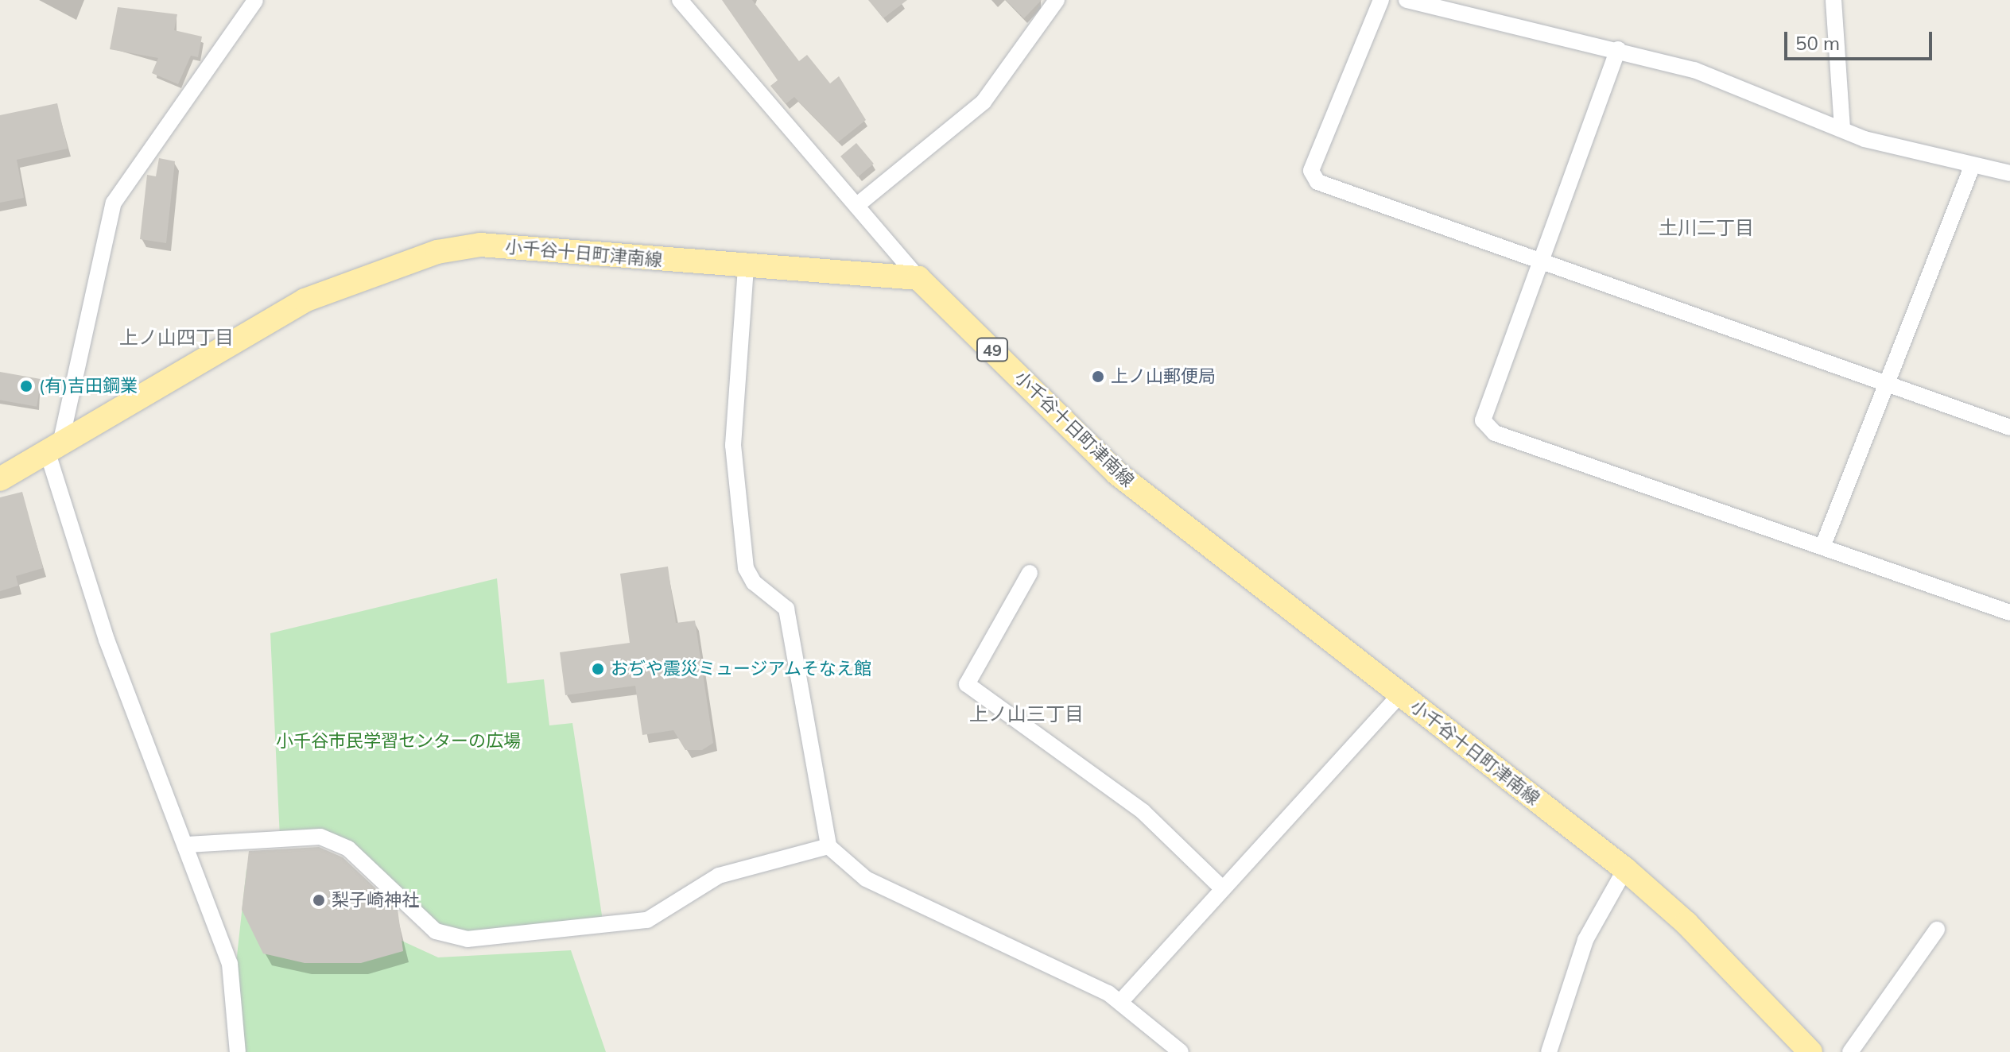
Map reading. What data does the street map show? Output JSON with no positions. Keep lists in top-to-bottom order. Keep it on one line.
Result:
{"streets":{"main road":["小千谷十日町津南線","49"]},"districts":["土川二丁目","上ノ山四丁目","上ノ山三丁目"],"parks":["小千谷市民学習センターの広場"],"places":["上ノ山郵便局","(有)吉田鋼業","おぢや震災ミュージアムそなえ館","梨子崎神社"],"scale_bar":"50 m"}
